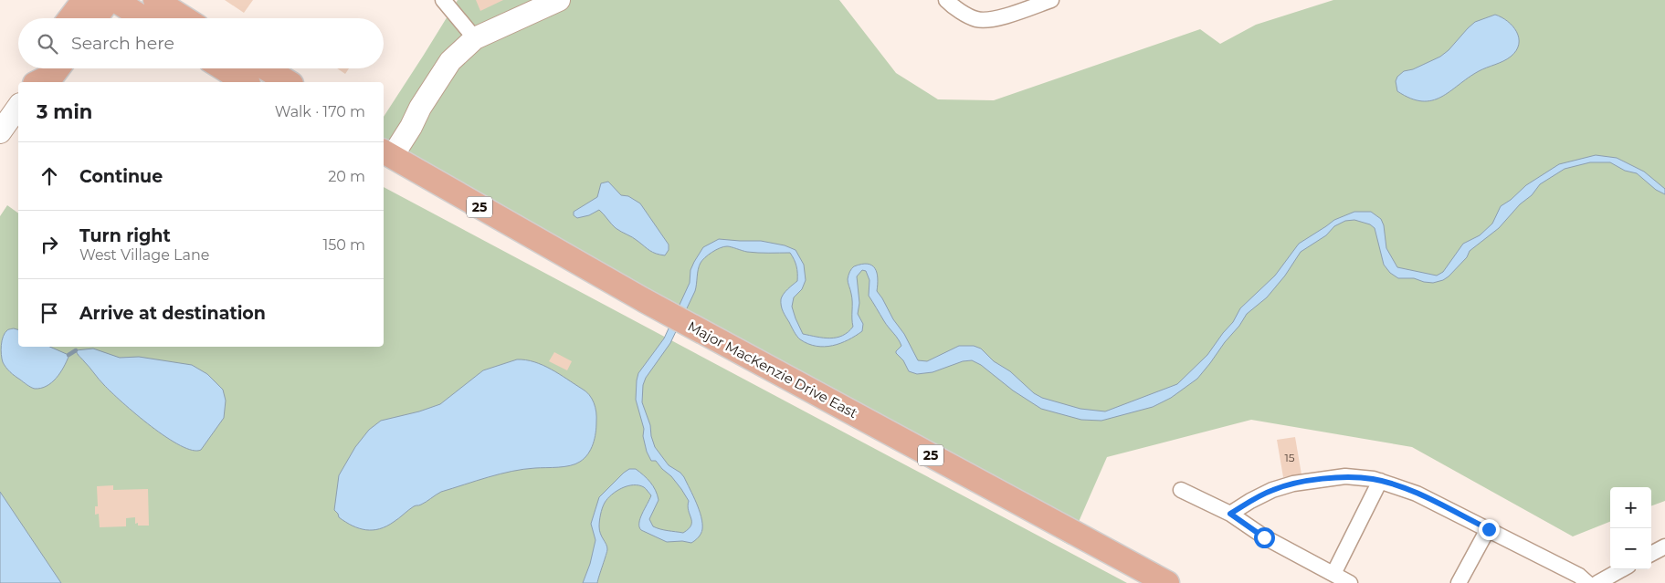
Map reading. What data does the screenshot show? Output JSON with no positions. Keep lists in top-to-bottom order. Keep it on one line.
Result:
{"streets":{"main road":["25","Major MacKenzie Drive East"]},"house_numbers":["15"],"page":{"search":"Search here","heading":["3 min","Walk · 170 m"],"list":[["Continue","20 m"],["Turn right","West Village Lane","150 m"],"Arrive at destination"],"map_buttons":["+","−"]}}
